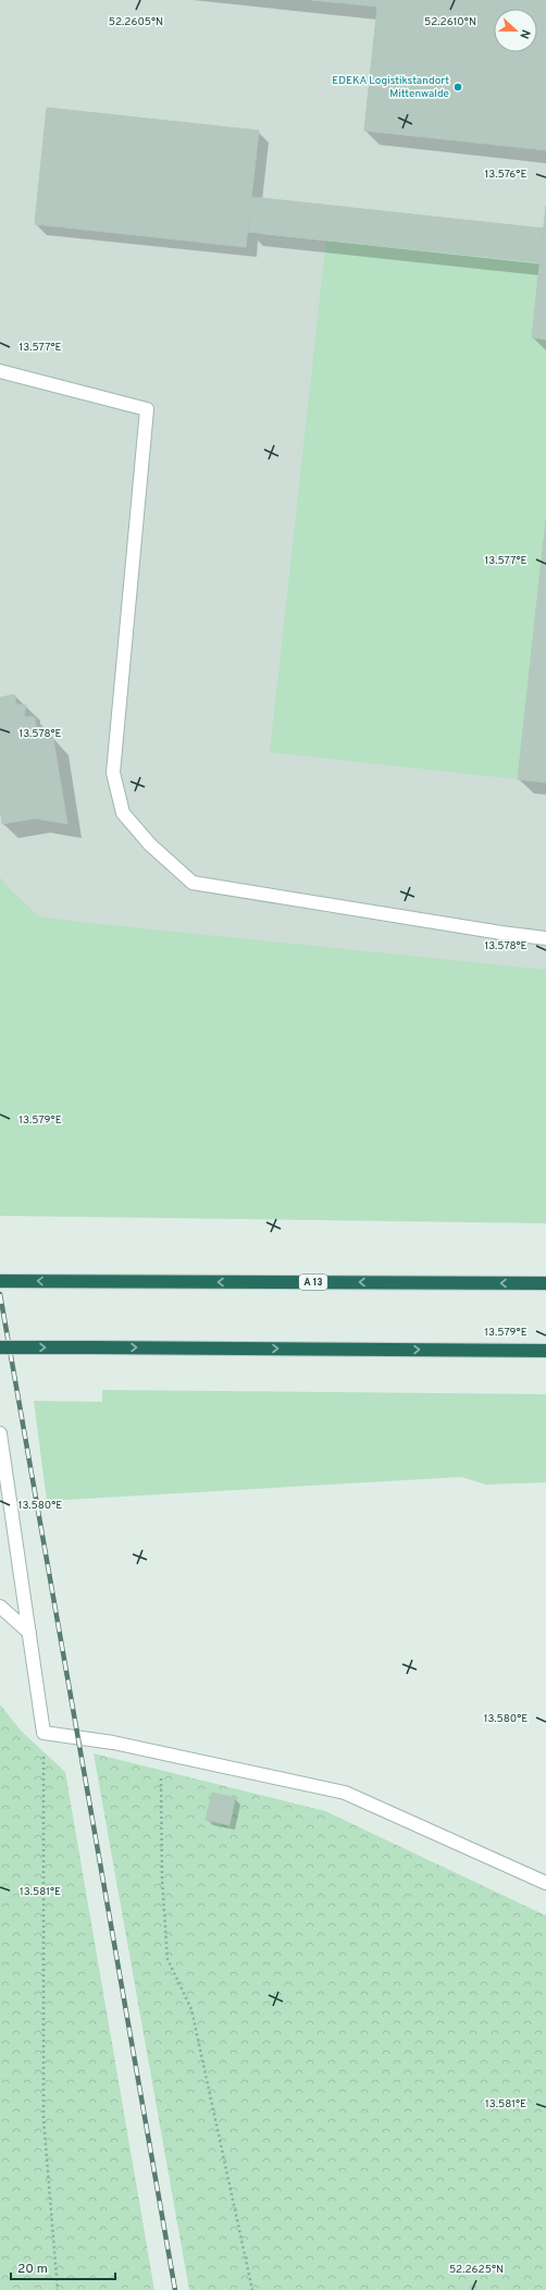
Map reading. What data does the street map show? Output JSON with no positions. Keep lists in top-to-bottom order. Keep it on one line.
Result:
{"streets":{"highway":["A 13"]},"places":["EDEKA Logistikstandort Mittenwalde"],"scale_bar":"20 m","north":"right","coordinates":["52.2605°N","52.2610°N","13.576°E","13.577°E","13.578°E","13.579°E","13.580°E","13.581°E","52.2625°N"]}
